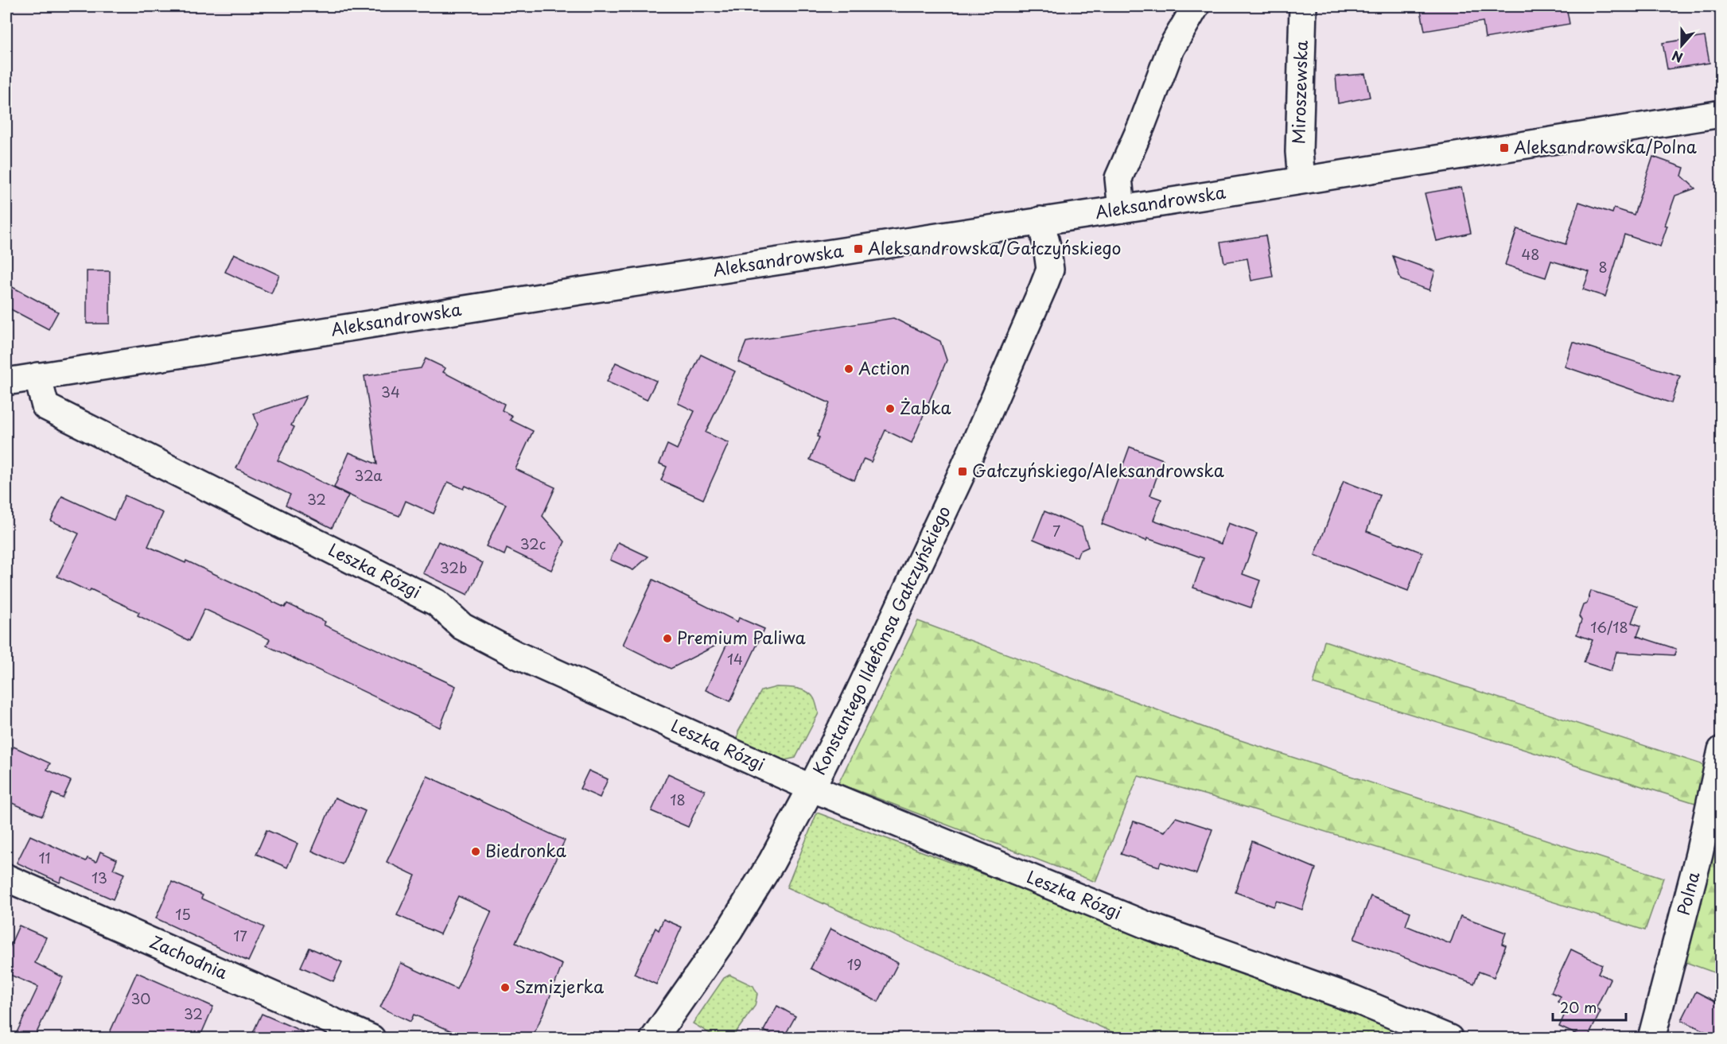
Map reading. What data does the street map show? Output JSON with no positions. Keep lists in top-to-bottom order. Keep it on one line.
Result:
{"streets":{"street":["Miroszewska","Aleksandrowska","Leszka Rózgi","Konstantego Ildefonsa Gałczyńskiego","Polna","Zachodnia"]},"crossings":[["Miroszewska","Aleksandrowska"],["Aleksandrowska","Leszka Rózgi"],["Aleksandrowska","Konstantego Ildefonsa Gałczyńskiego"],["Leszka Rózgi","Konstantego Ildefonsa Gałczyńskiego"]],"places":{"transit":["Aleksandrowska/Polna","Aleksandrowska/Gałczyńskiego","Gałczyńskiego/Aleksandrowska"],"other":["Action","Żabka","Premium Paliwa","Biedronka","Szmizjerka"]},"house_numbers":["48","8","34","32a","32","7","32c","32b","16/18","14","18","11","13","15","17","19","30","32"],"scale_bar":"20 m","north":"bottom"}
